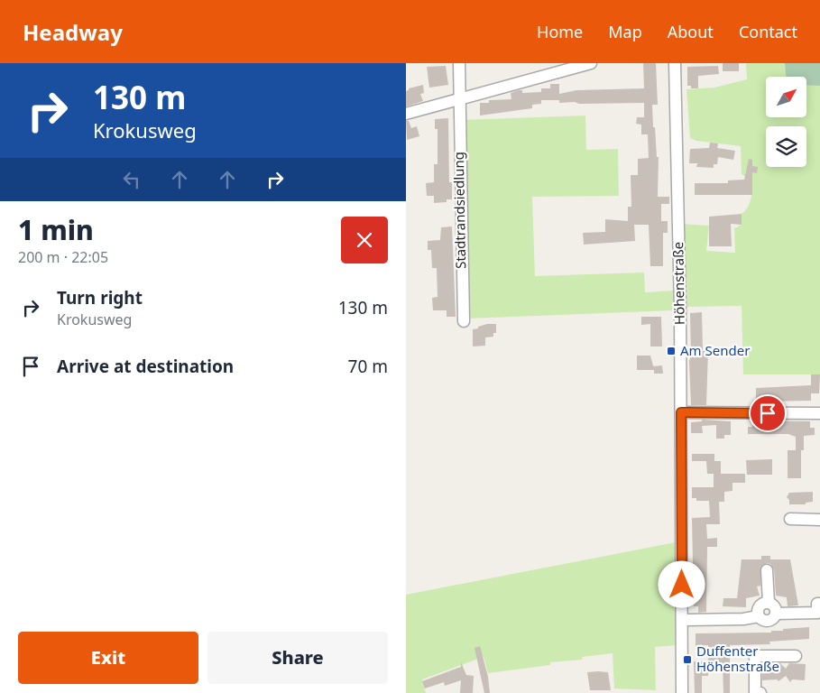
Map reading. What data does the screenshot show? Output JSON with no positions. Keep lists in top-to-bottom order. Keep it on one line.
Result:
{"streets":{"street":["Stadtrandsiedlung","Höhenstraße"]},"places":{"transit":["Am Sender","Duffenter Höhenstraße"]},"north":"top right","page":{"header":"Headway","nav":["Home","Map","About","Contact"],"turn":["130 m","Krokusweg"],"heading":["1 min","200 m · 22:05"],"list":[{"name":"Turn right","note":"Krokusweg","value":"130 m"},{"name":"Arrive at destination","value":"70 m"}],"buttons":["Exit","Share"]}}
